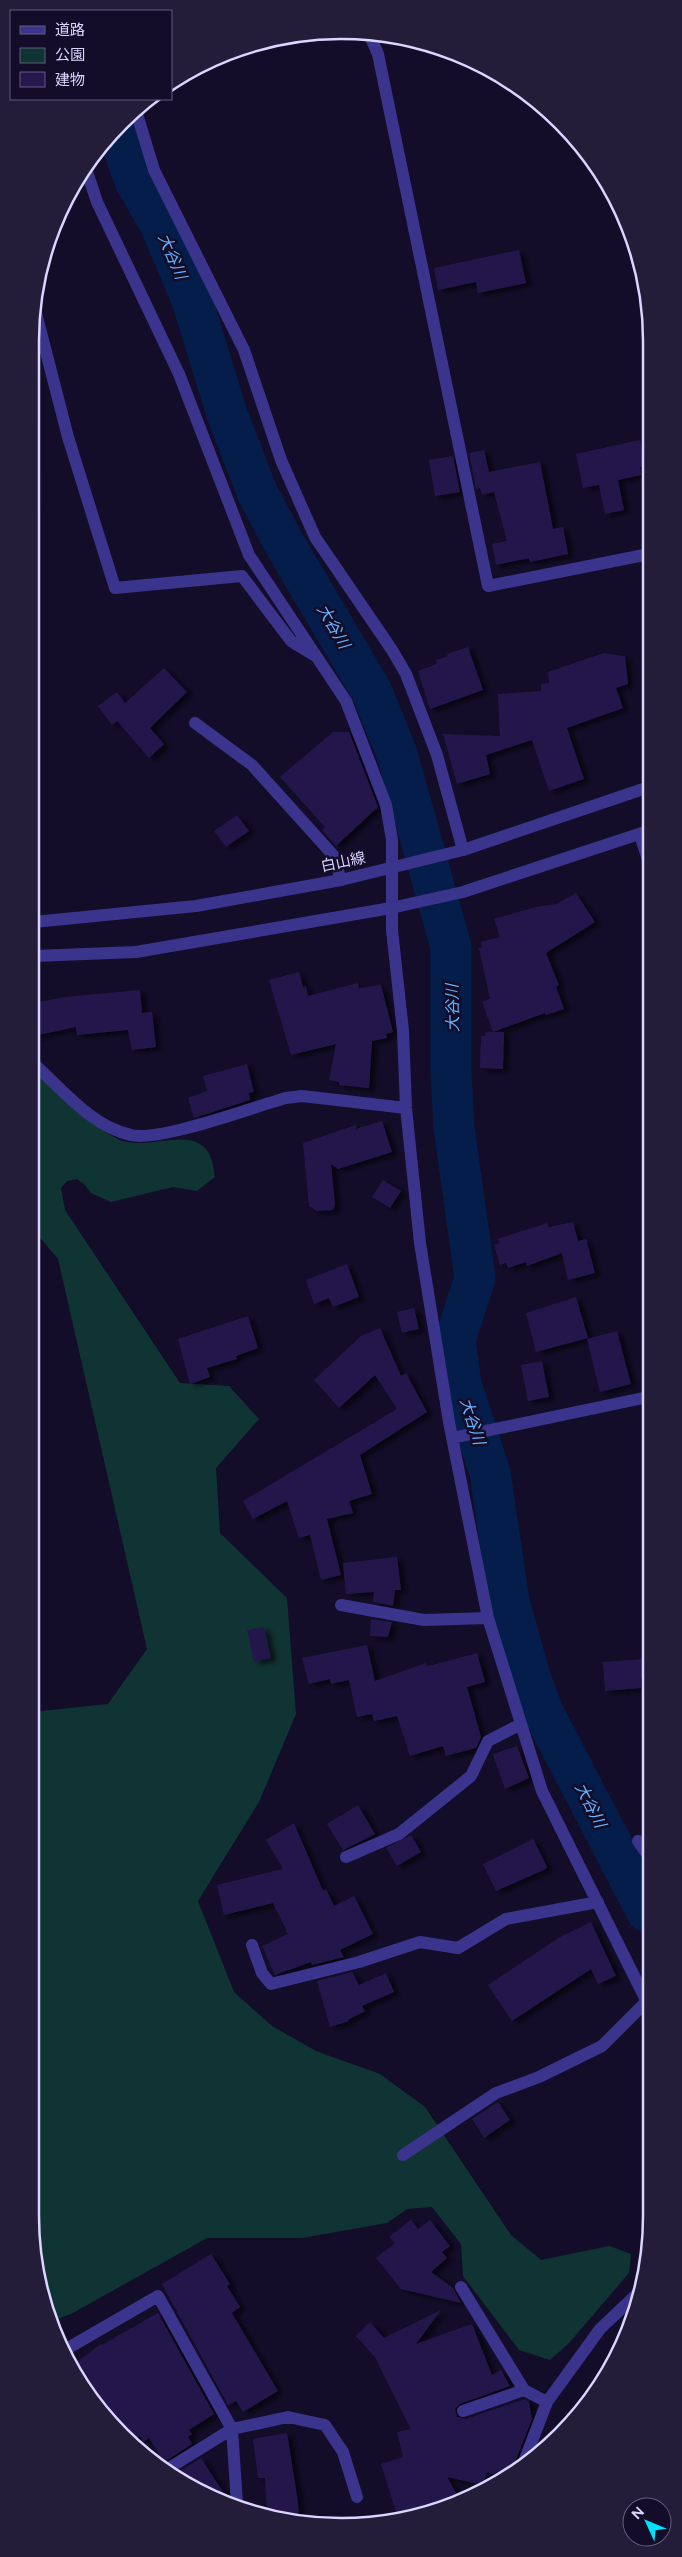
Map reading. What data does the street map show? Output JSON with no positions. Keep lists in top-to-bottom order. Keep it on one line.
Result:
{"streets":{"street":["白山線"]},"water":["大谷川"],"legend":["道路","公園","建物"],"north":"top left"}
